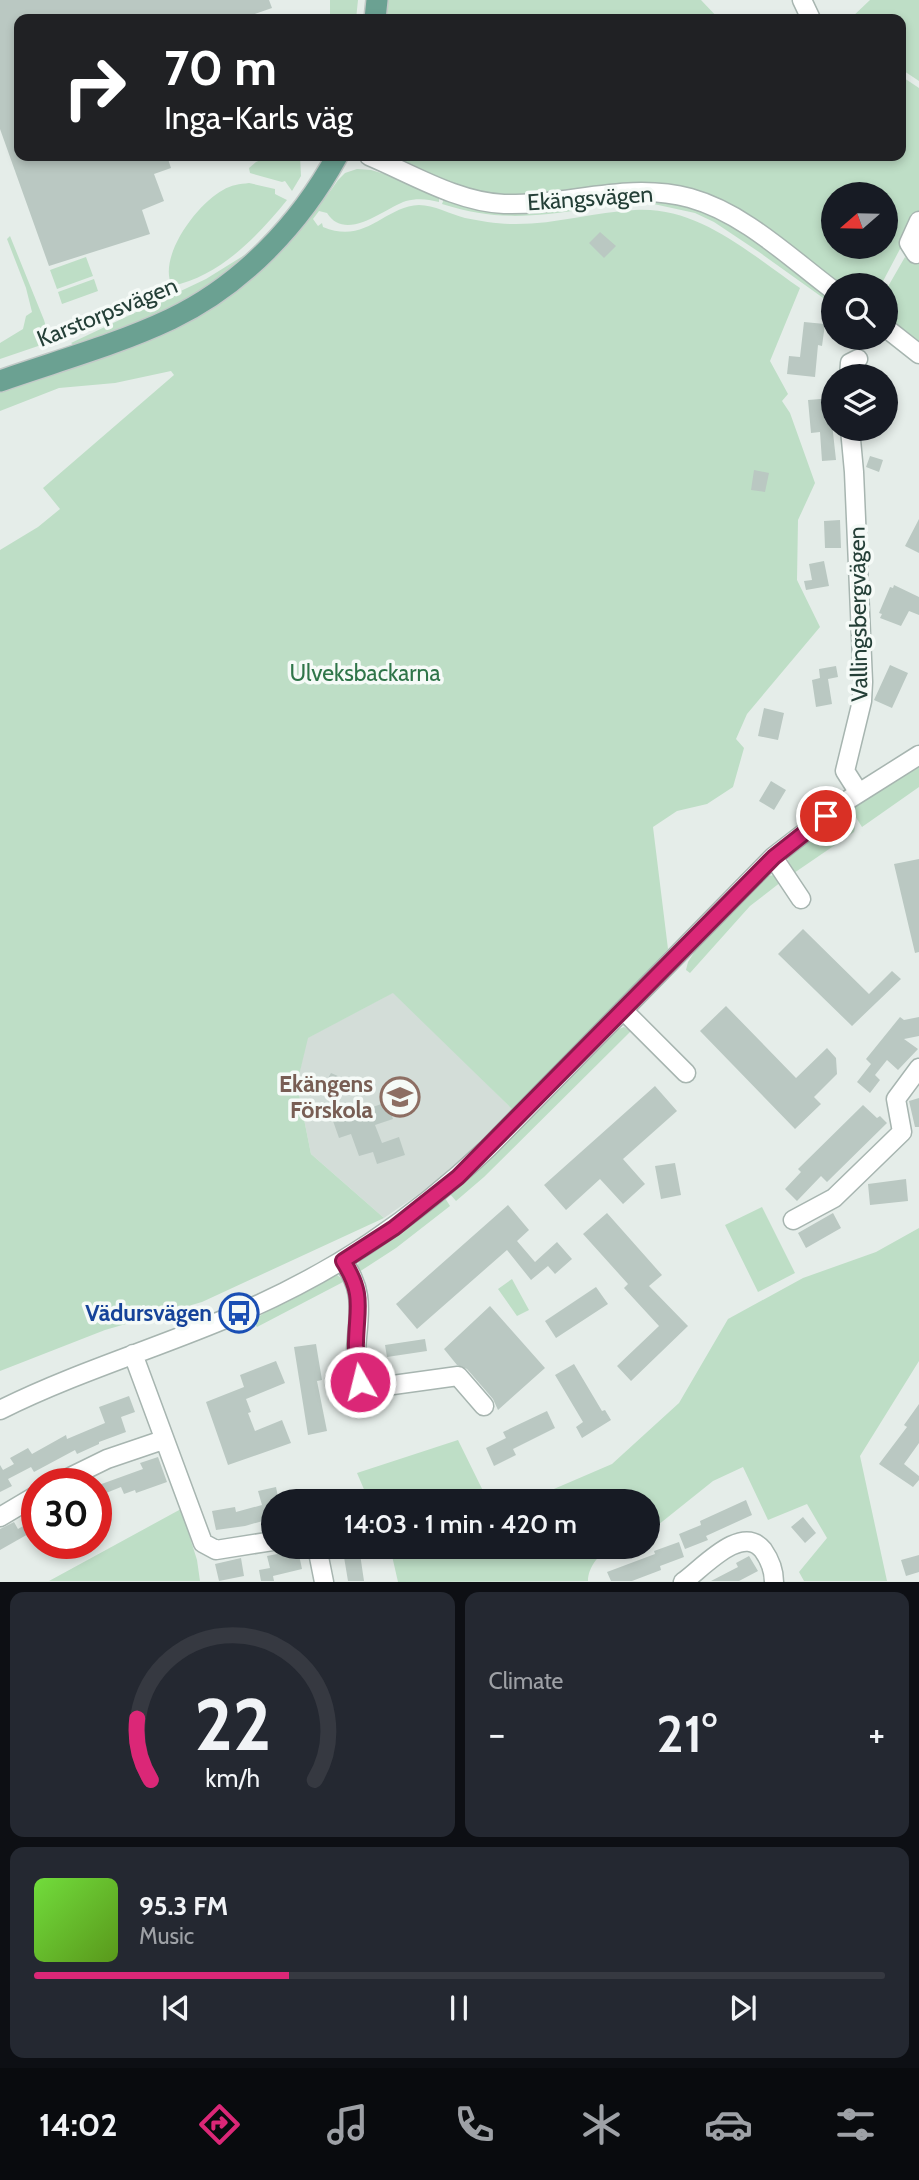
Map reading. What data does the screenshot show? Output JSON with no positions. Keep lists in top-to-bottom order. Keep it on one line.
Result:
{"streets":{"main road":["Karstorpsvägen"],"street":["Ekängsvägen","Vallingsbergvägen"]},"parks":["Ulveksbackarna"],"places":{"school or university":["Ekängens Förskola"],"bus stop":["Vädursvägen"]},"north":"left","page":{"turn":["70 m","Inga-Karls väg"],"limit":"30","trip":"14:03 · 1 min · 420 m","tile":"Climate","heat":["−","21°","+"],"song":["95.3 FM","Music"],"tabs":"14:02","gauge":["22","km/h"]}}
